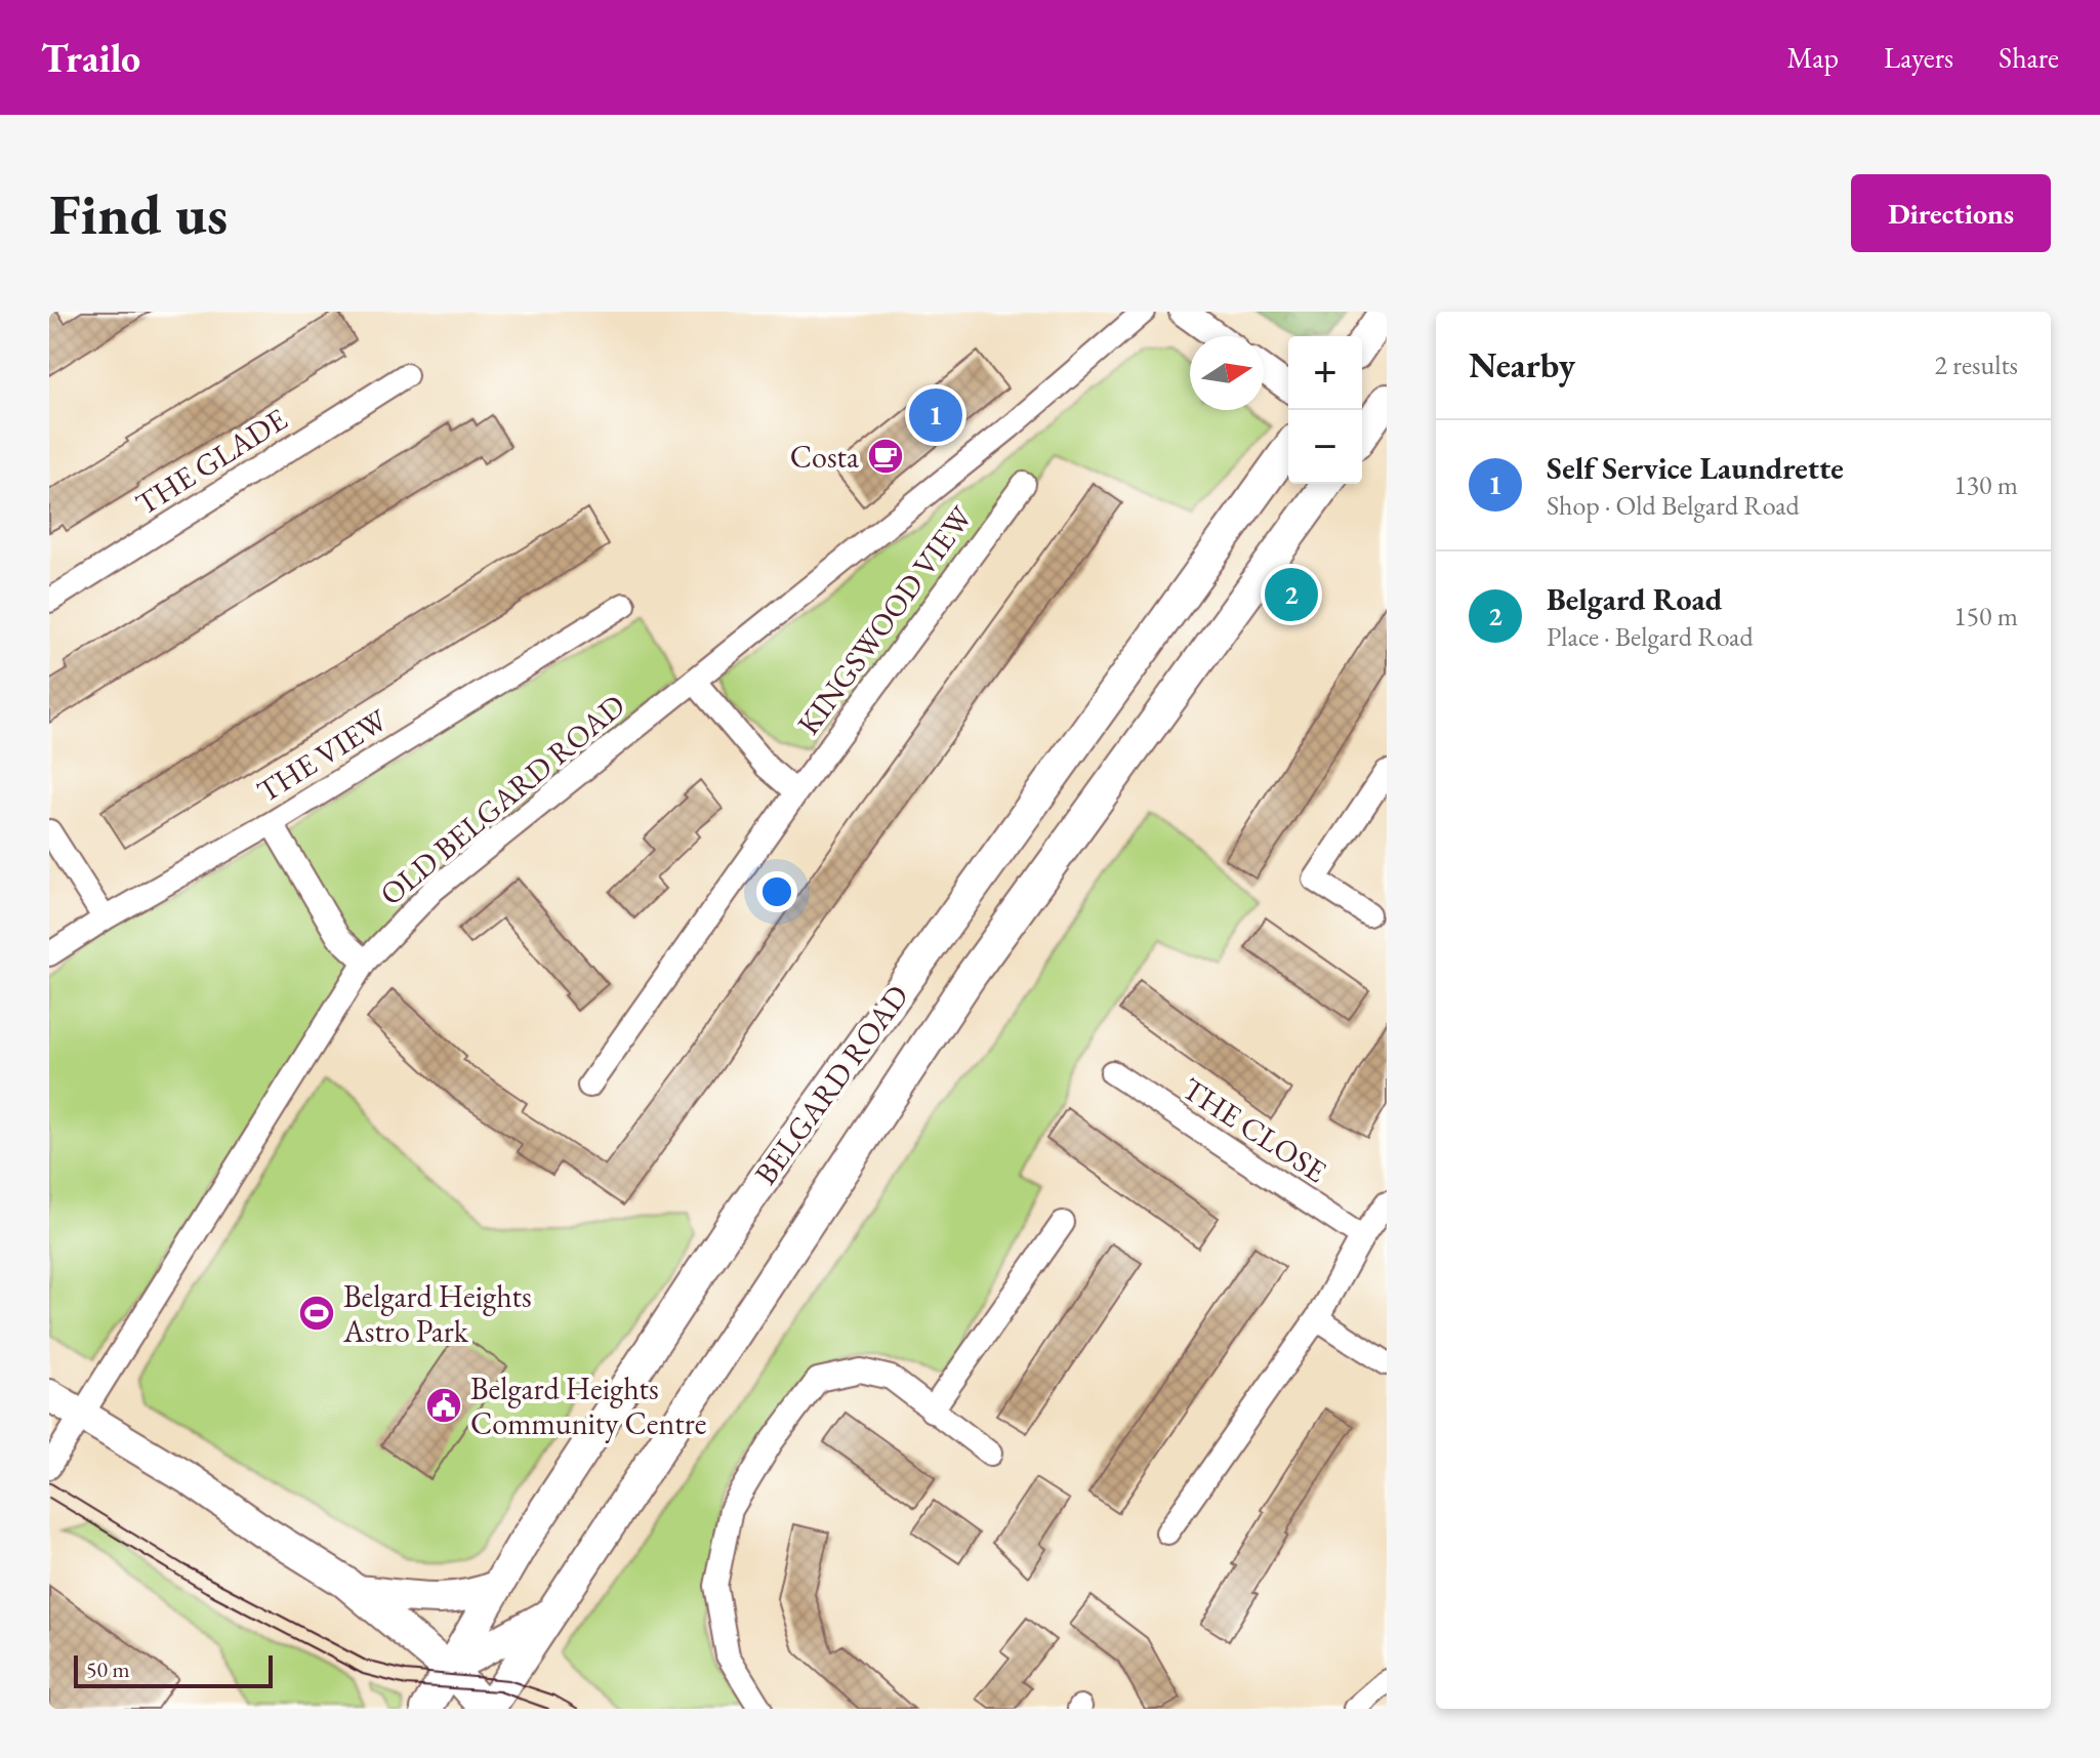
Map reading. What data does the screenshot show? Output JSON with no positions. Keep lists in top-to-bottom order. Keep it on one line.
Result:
{"streets":{"main road":["BELGARD ROAD"],"street":["THE GLADE","KINGSWOOD VIEW","THE VIEW","OLD BELGARD ROAD","THE CLOSE"]},"places":{"cafe":["Costa"],"sports":["Belgard Heights Astro Park"],"public building":["Belgard Heights Community Centre"]},"scale_bar":"50 m","north":"right","page":{"header":"Trailo","nav":["Map","Layers","Share"],"buttons":"Directions","title":"Find us","heading":["Nearby","2 results"],"map_buttons":["+","−"],"pins":["1","2"],"list":[{"mark":"1","name":"Self Service Laundrette","note":"Shop · Old Belgard Road","value":"130 m"},{"mark":"2","name":"Belgard Road","note":"Place · Belgard Road","value":"150 m"}],"scale":"50 m"}}
